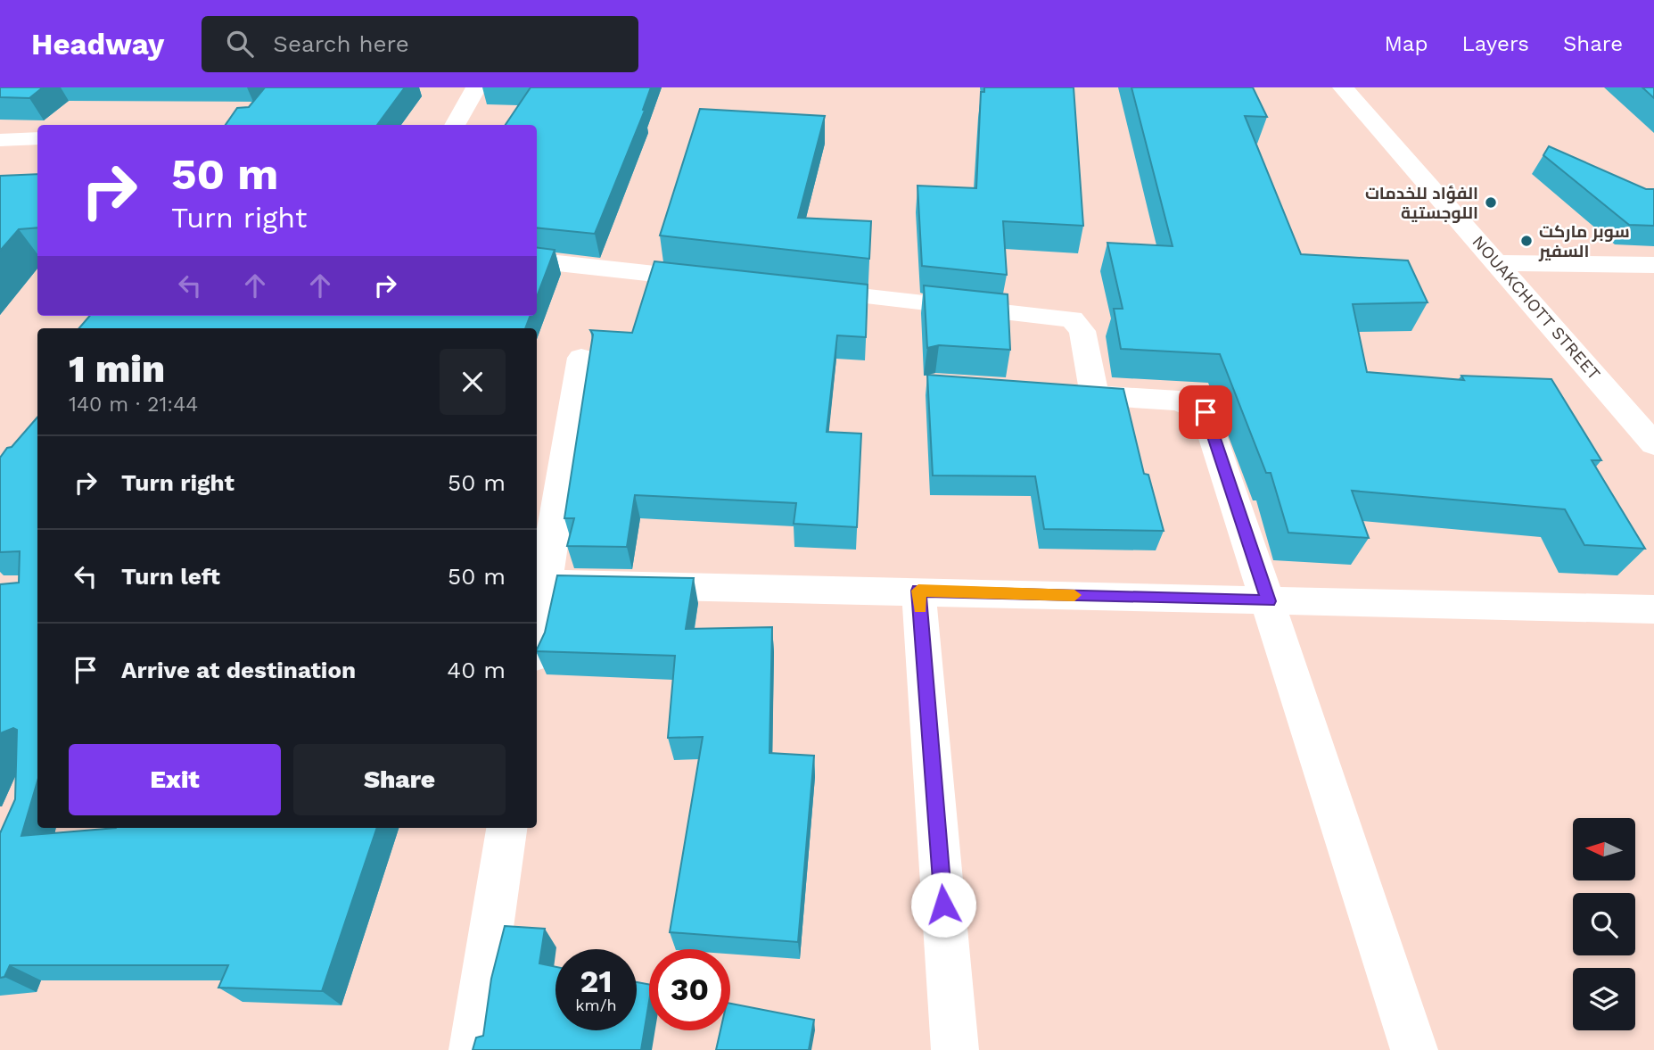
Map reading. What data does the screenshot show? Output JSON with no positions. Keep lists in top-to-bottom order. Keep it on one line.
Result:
{"streets":{"street":["NOUAKCHOTT STREET"]},"places":["الفؤاد للخدمات اللوجستية","سوبر ماركت السفير"],"north":"left","page":{"header":"Headway","search":"Search here","nav":["Map","Layers","Share"],"turn":["50 m","Turn right"],"heading":["1 min","140 m · 21:44"],"list":[{"name":"Turn right","value":"50 m"},{"name":"Turn left","value":"50 m"},{"name":"Arrive at destination","value":"40 m"}],"buttons":["Exit","Share"],"speed":"21 km/h","limit":"30"}}
